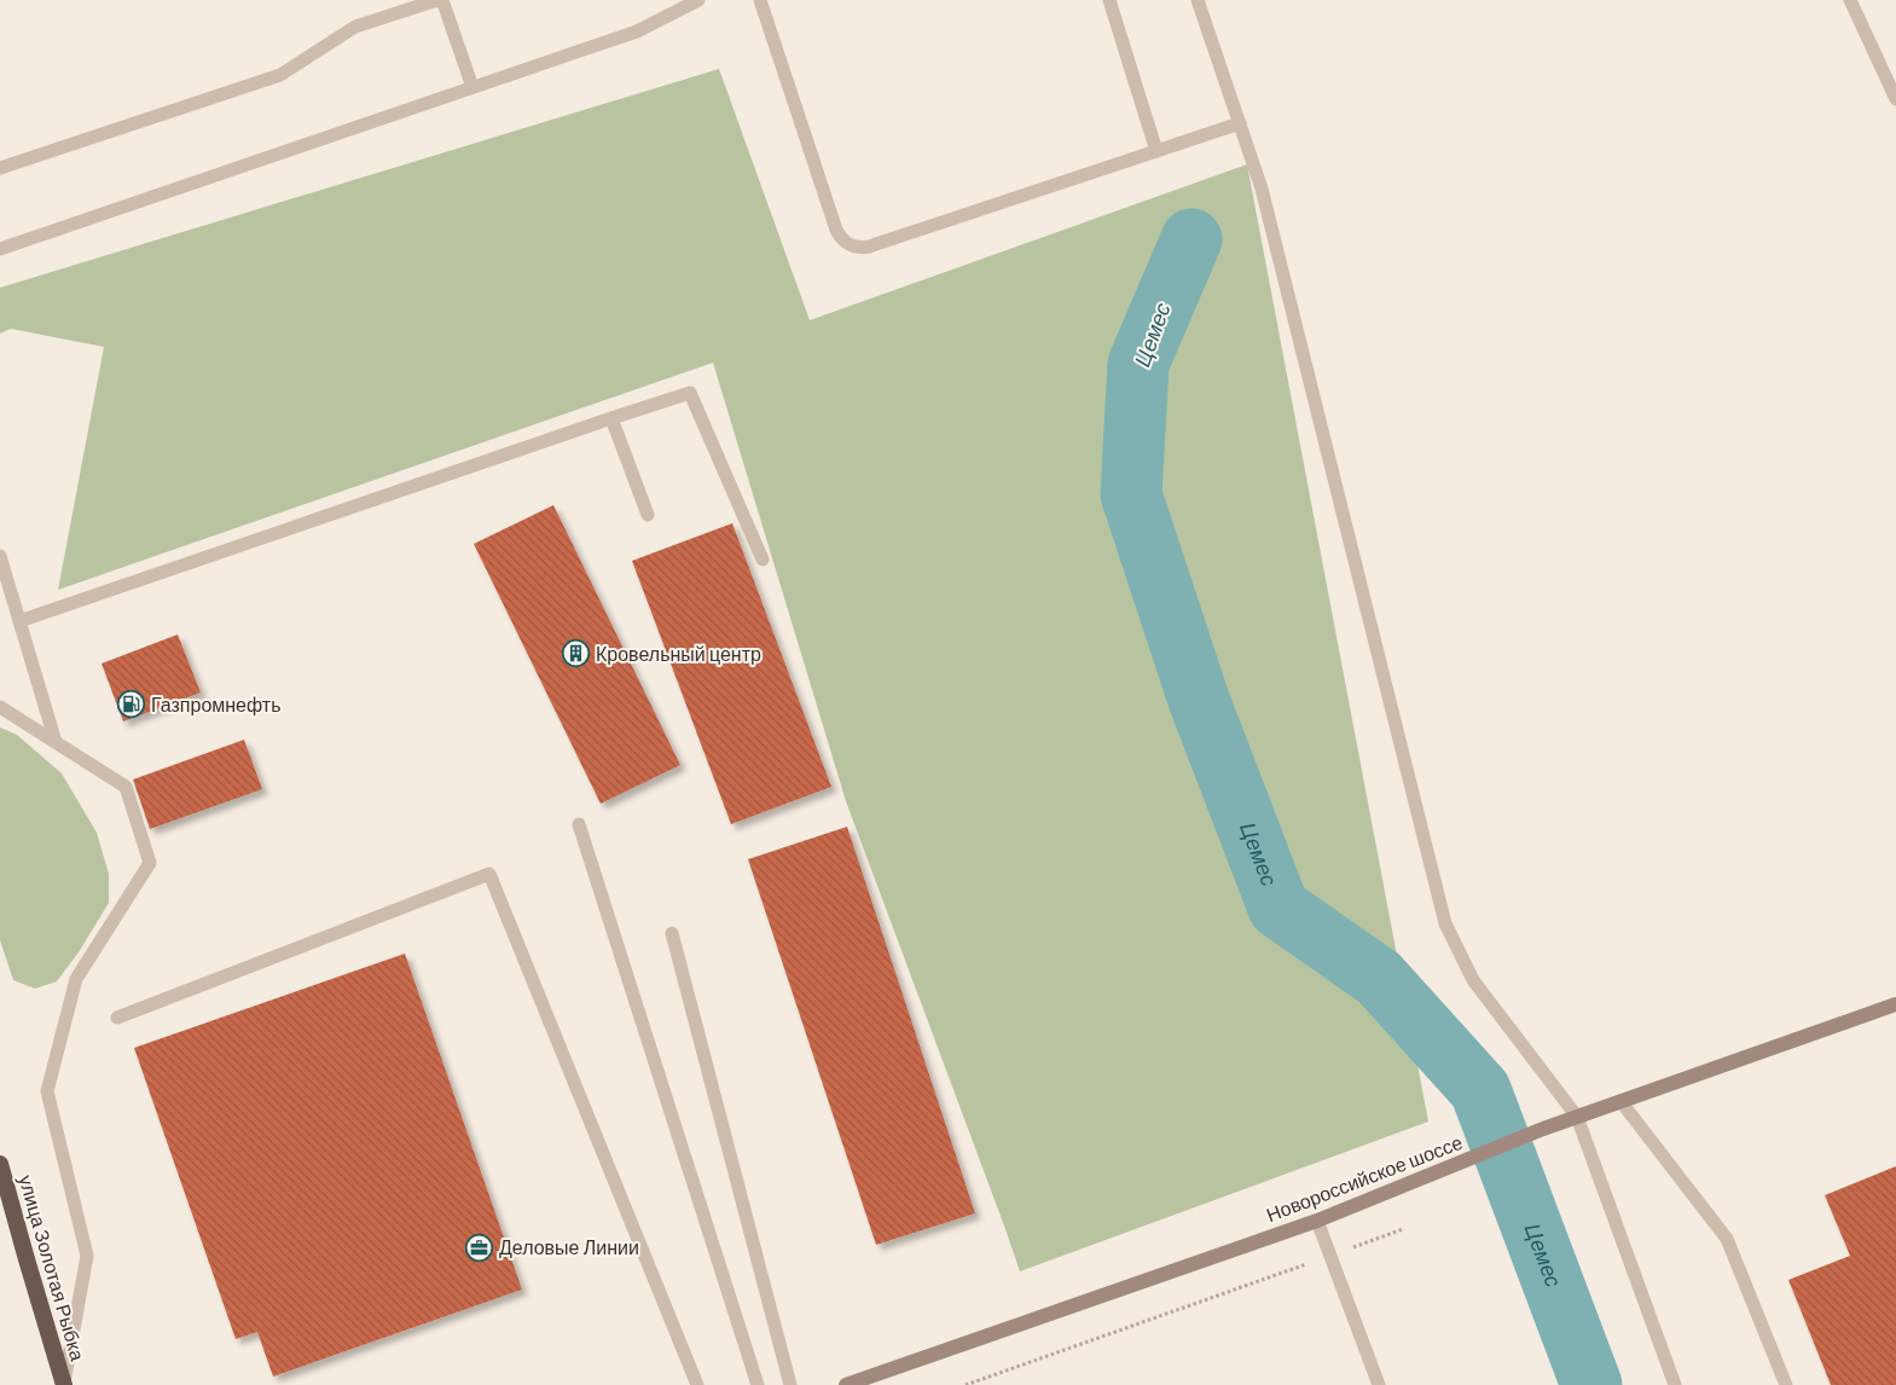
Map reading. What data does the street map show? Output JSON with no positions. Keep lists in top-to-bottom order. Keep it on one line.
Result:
{"streets":{"highway":["улица Золотая Рыбка"],"main road":["Новороссийское шоссе"]},"water":["Цемес"],"places":{"building":["Кровельный центр"],"fuel station":["Газпромнефть"],"office":["Деловые Линии"]}}
